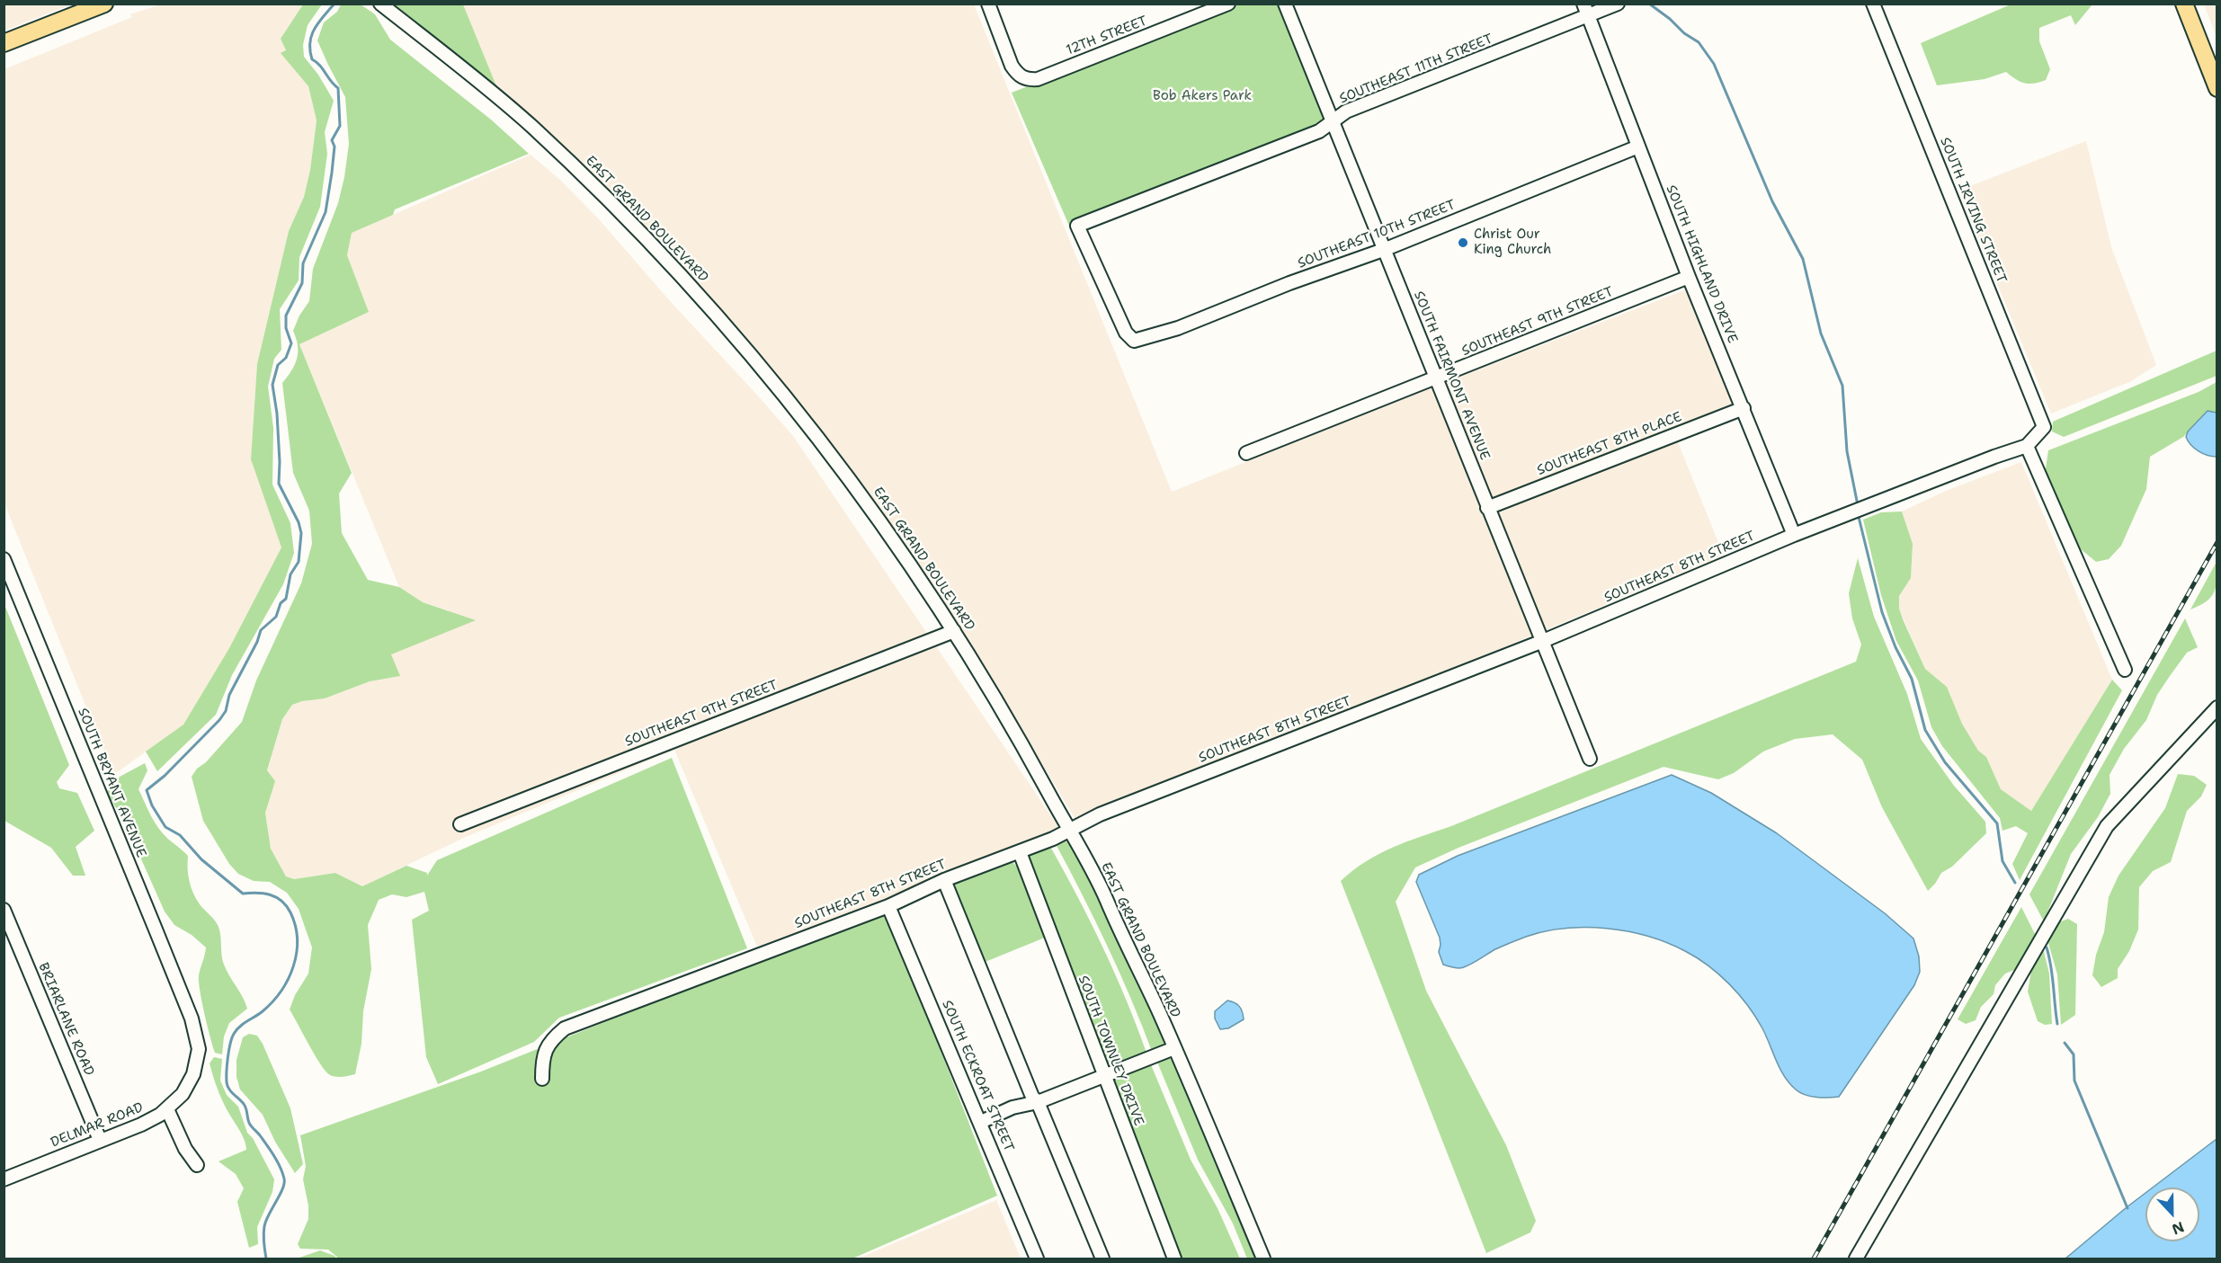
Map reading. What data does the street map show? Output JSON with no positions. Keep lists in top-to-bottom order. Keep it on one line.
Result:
{"streets":{"street":["12TH STREET","SOUTHEAST 11TH STREET","SOUTH IRVING STREET","EAST GRAND BOULEVARD","SOUTHEAST 10TH STREET","SOUTH HIGHLAND DRIVE","SOUTHEAST 9TH STREET","SOUTH FAIRMONT AVENUE","SOUTHEAST 8TH PLACE","SOUTHEAST 8TH STREET","SOUTH BRYANT AVENUE","BRIARLANE ROAD","SOUTH TOWNLEY DRIVE","SOUTH ECKROAT STREET","DELMAR ROAD"]},"crossings":[["SOUTHEAST 11TH STREET","SOUTHEAST 10TH STREET"],["SOUTHEAST 11TH STREET","SOUTH HIGHLAND DRIVE"],["SOUTHEAST 11TH STREET","SOUTH FAIRMONT AVENUE"],["SOUTH IRVING STREET","SOUTHEAST 8TH STREET"],["EAST GRAND BOULEVARD","SOUTHEAST 9TH STREET"],["EAST GRAND BOULEVARD","SOUTHEAST 8TH STREET"],["SOUTHEAST 10TH STREET","SOUTH HIGHLAND DRIVE"],["SOUTHEAST 10TH STREET","SOUTH FAIRMONT AVENUE"],["SOUTH HIGHLAND DRIVE","SOUTHEAST 9TH STREET"],["SOUTH HIGHLAND DRIVE","SOUTHEAST 8TH PLACE"],["SOUTH HIGHLAND DRIVE","SOUTHEAST 8TH STREET"],["SOUTHEAST 9TH STREET","SOUTH FAIRMONT AVENUE"],["SOUTH FAIRMONT AVENUE","SOUTHEAST 8TH PLACE"],["SOUTH FAIRMONT AVENUE","SOUTHEAST 8TH STREET"],["SOUTHEAST 8TH STREET","SOUTH TOWNLEY DRIVE"],["SOUTHEAST 8TH STREET","SOUTH ECKROAT STREET"],["SOUTH BRYANT AVENUE","DELMAR ROAD"],["BRIARLANE ROAD","DELMAR ROAD"]],"parks":["Bob Akers Park"],"places":["Christ Our King Church"],"north":"bottom"}
